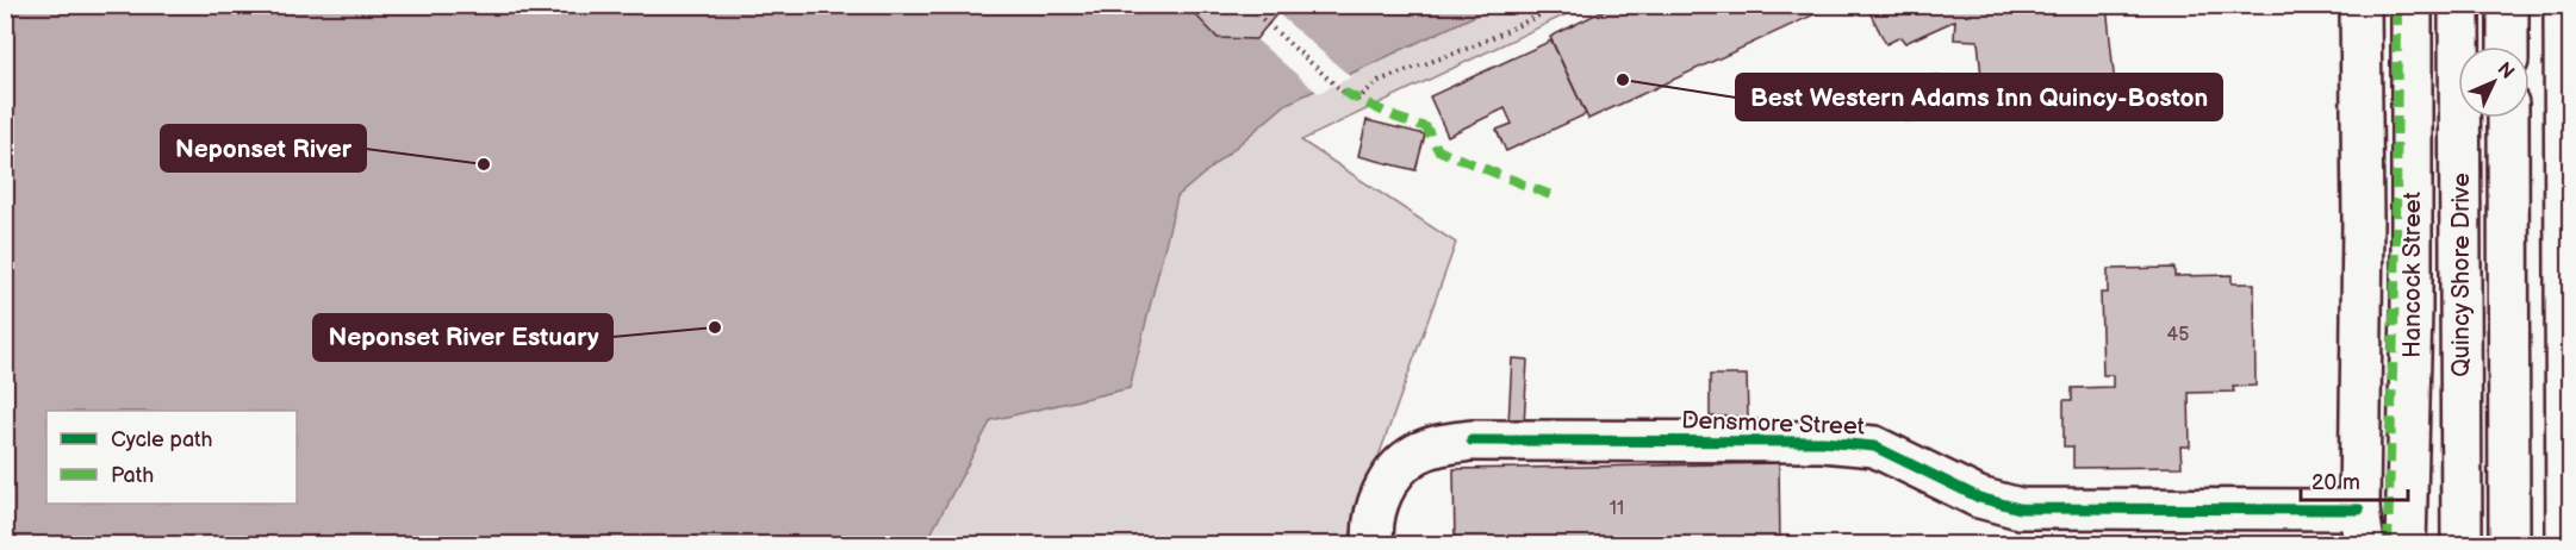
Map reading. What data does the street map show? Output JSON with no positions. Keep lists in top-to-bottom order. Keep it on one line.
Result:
{"streets":{"main road":["Hancock Street","Quincy Shore Drive","Densmore Street"]},"places":["Best Western Adams Inn Quincy-Boston","Neponset River","Neponset River Estuary"],"house_numbers":["45","11"],"legend":["Cycle path","Path"],"scale_bar":"20 m","north":"top right"}
